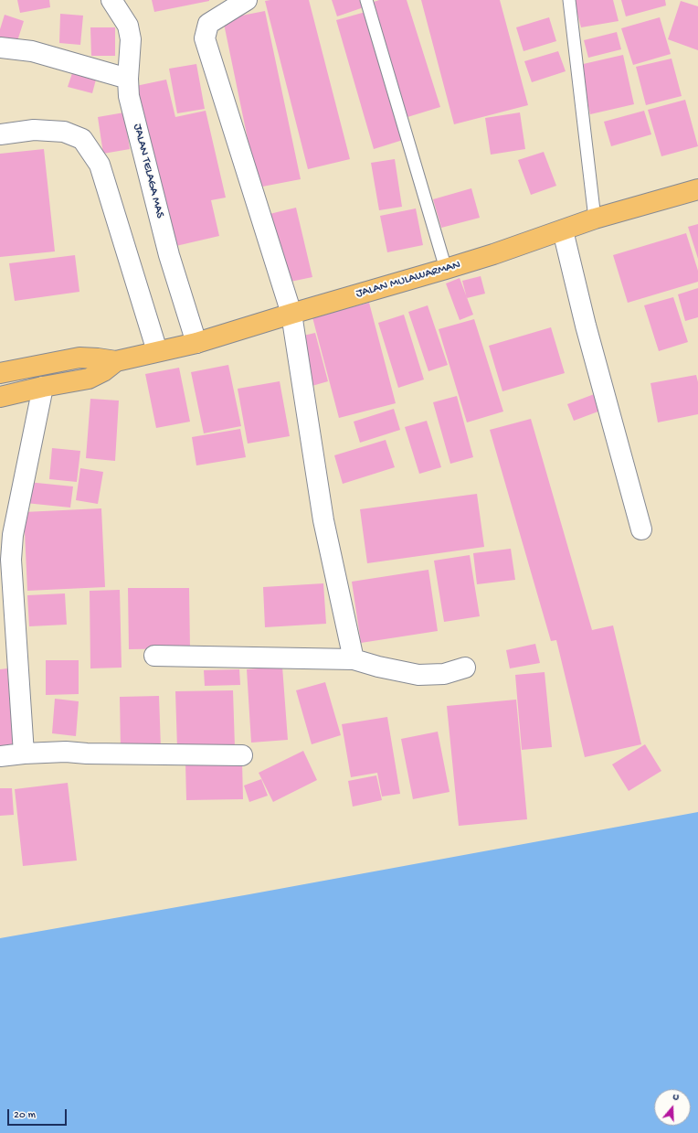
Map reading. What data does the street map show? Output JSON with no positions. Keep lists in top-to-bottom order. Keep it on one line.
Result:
{"streets":{"highway":["JALAN MULAWARMAN"],"street":["JALAN TELAGA MAS"]},"crossings":[["JALAN TELAGA MAS","JALAN MULAWARMAN"]],"scale_bar":"20 m","north":"top"}
